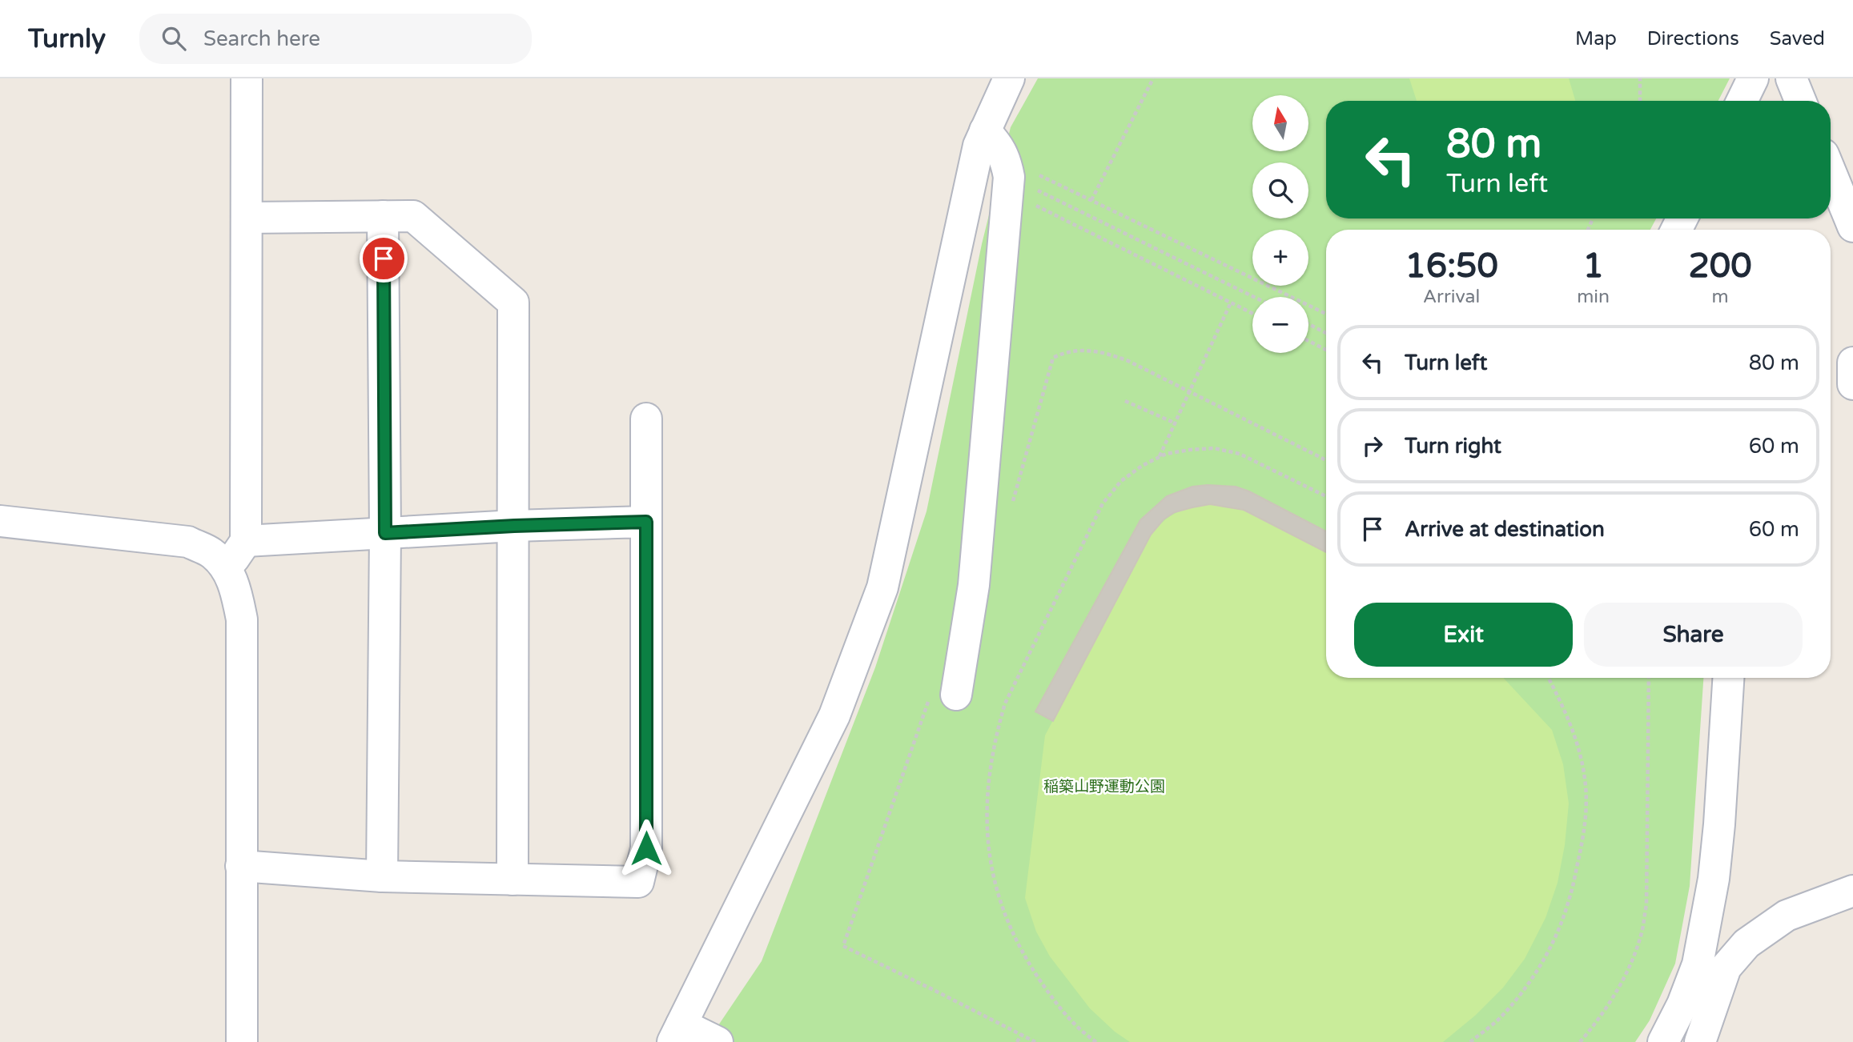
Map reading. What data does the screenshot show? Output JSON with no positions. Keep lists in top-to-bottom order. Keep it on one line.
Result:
{"parks":["稲築山野運動公園"],"north":"top","page":{"header":"Turnly","search":"Search here","nav":["Map","Directions","Saved"],"map_buttons":["+","−"],"turn":["80 m","Turn left"],"eta":["16:50","Arrival","1","min","200","m"],"list":[{"name":"Turn left","value":"80 m"},{"name":"Turn right","value":"60 m"},{"name":"Arrive at destination","value":"60 m"}],"buttons":["Exit","Share"]}}
